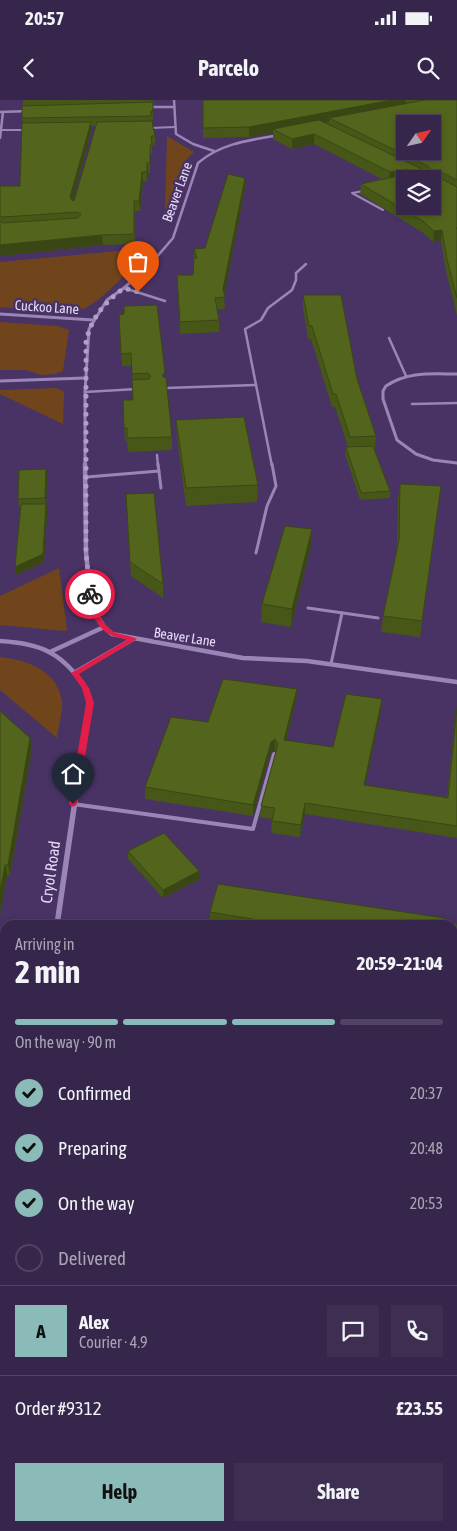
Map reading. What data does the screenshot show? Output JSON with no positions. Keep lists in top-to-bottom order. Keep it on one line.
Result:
{"streets":{"street":["Beaver Lane","Cuckoo Lane","Cryol Road"]},"crossings":[["Beaver Lane","Cuckoo Lane"]],"north":"top right","page":{"status":"20:57","header":"Parcelo","heading":["2 min","Arriving in","20:59–21:04"],"panel":["Alex","Courier · 4.9","Order #9312","£23.55"],"bar":"On the way · 90 m","list":[["Confirmed","20:37"],["Preparing","20:48"],["On the way","20:53"],"Delivered"],"round":"A","buttons":["Help","Share"]}}
